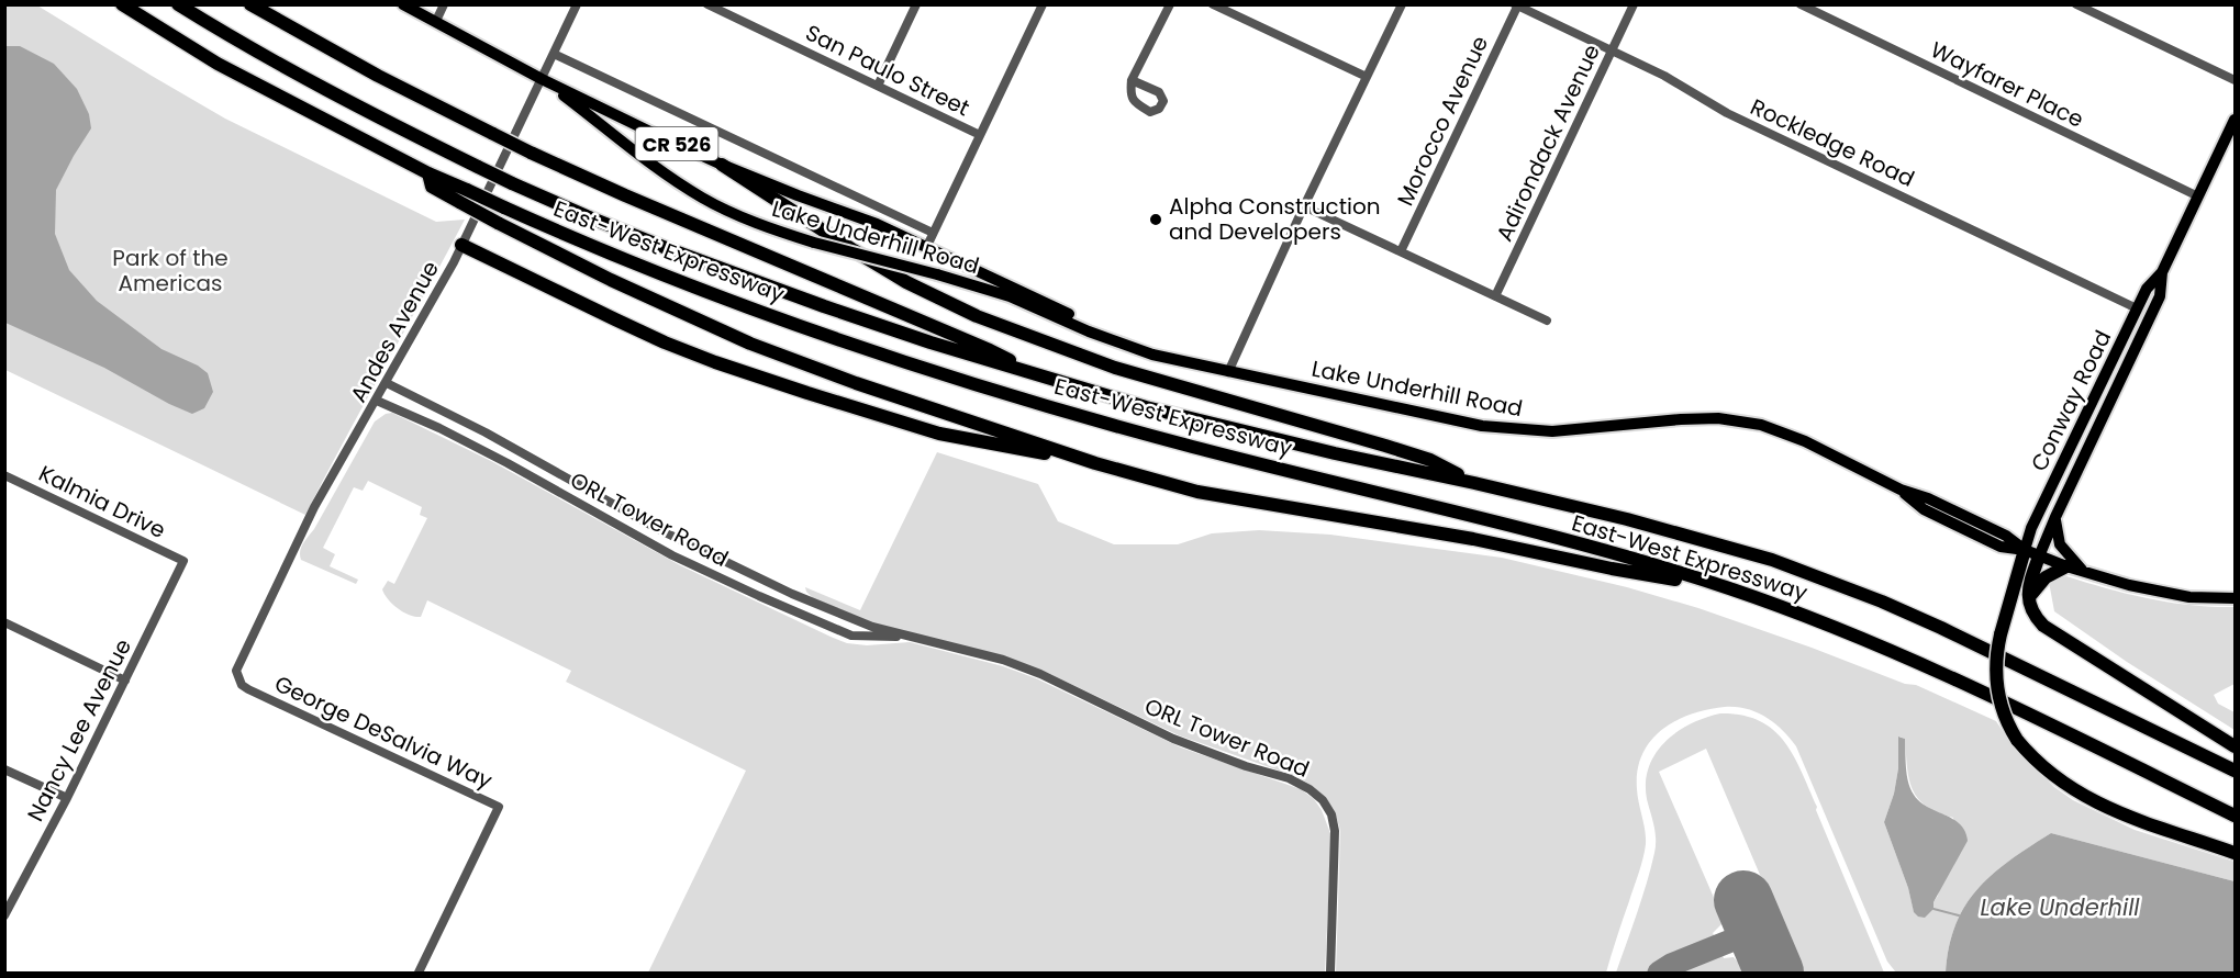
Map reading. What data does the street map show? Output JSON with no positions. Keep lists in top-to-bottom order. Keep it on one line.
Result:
{"streets":{"highway":["East-West Expressway"],"main road":["CR 526","Lake Underhill Road","Conway Road"],"street":["San Paulo Street","Wayfarer Place","Morocco Avenue","Adirondack Avenue","Rockledge Road","Andes Avenue","Kalmia Drive","ORL Tower Road","Nancy Lee Avenue","George DeSalvia Way"]},"crossings":[["Wayfarer Place","Conway Road"],["Morocco Avenue","Rockledge Road"],["Adirondack Avenue","Rockledge Road"],["Rockledge Road","Conway Road"],["Lake Underhill Road","Andes Avenue"],["Lake Underhill Road","Conway Road"],["Andes Avenue","ORL Tower Road"],["Andes Avenue","George DeSalvia Way"],["Kalmia Drive","Nancy Lee Avenue"]],"water":["Lake Underhill"],"parks":["Park of the Americas"],"places":["Alpha Construction and Developers"]}
